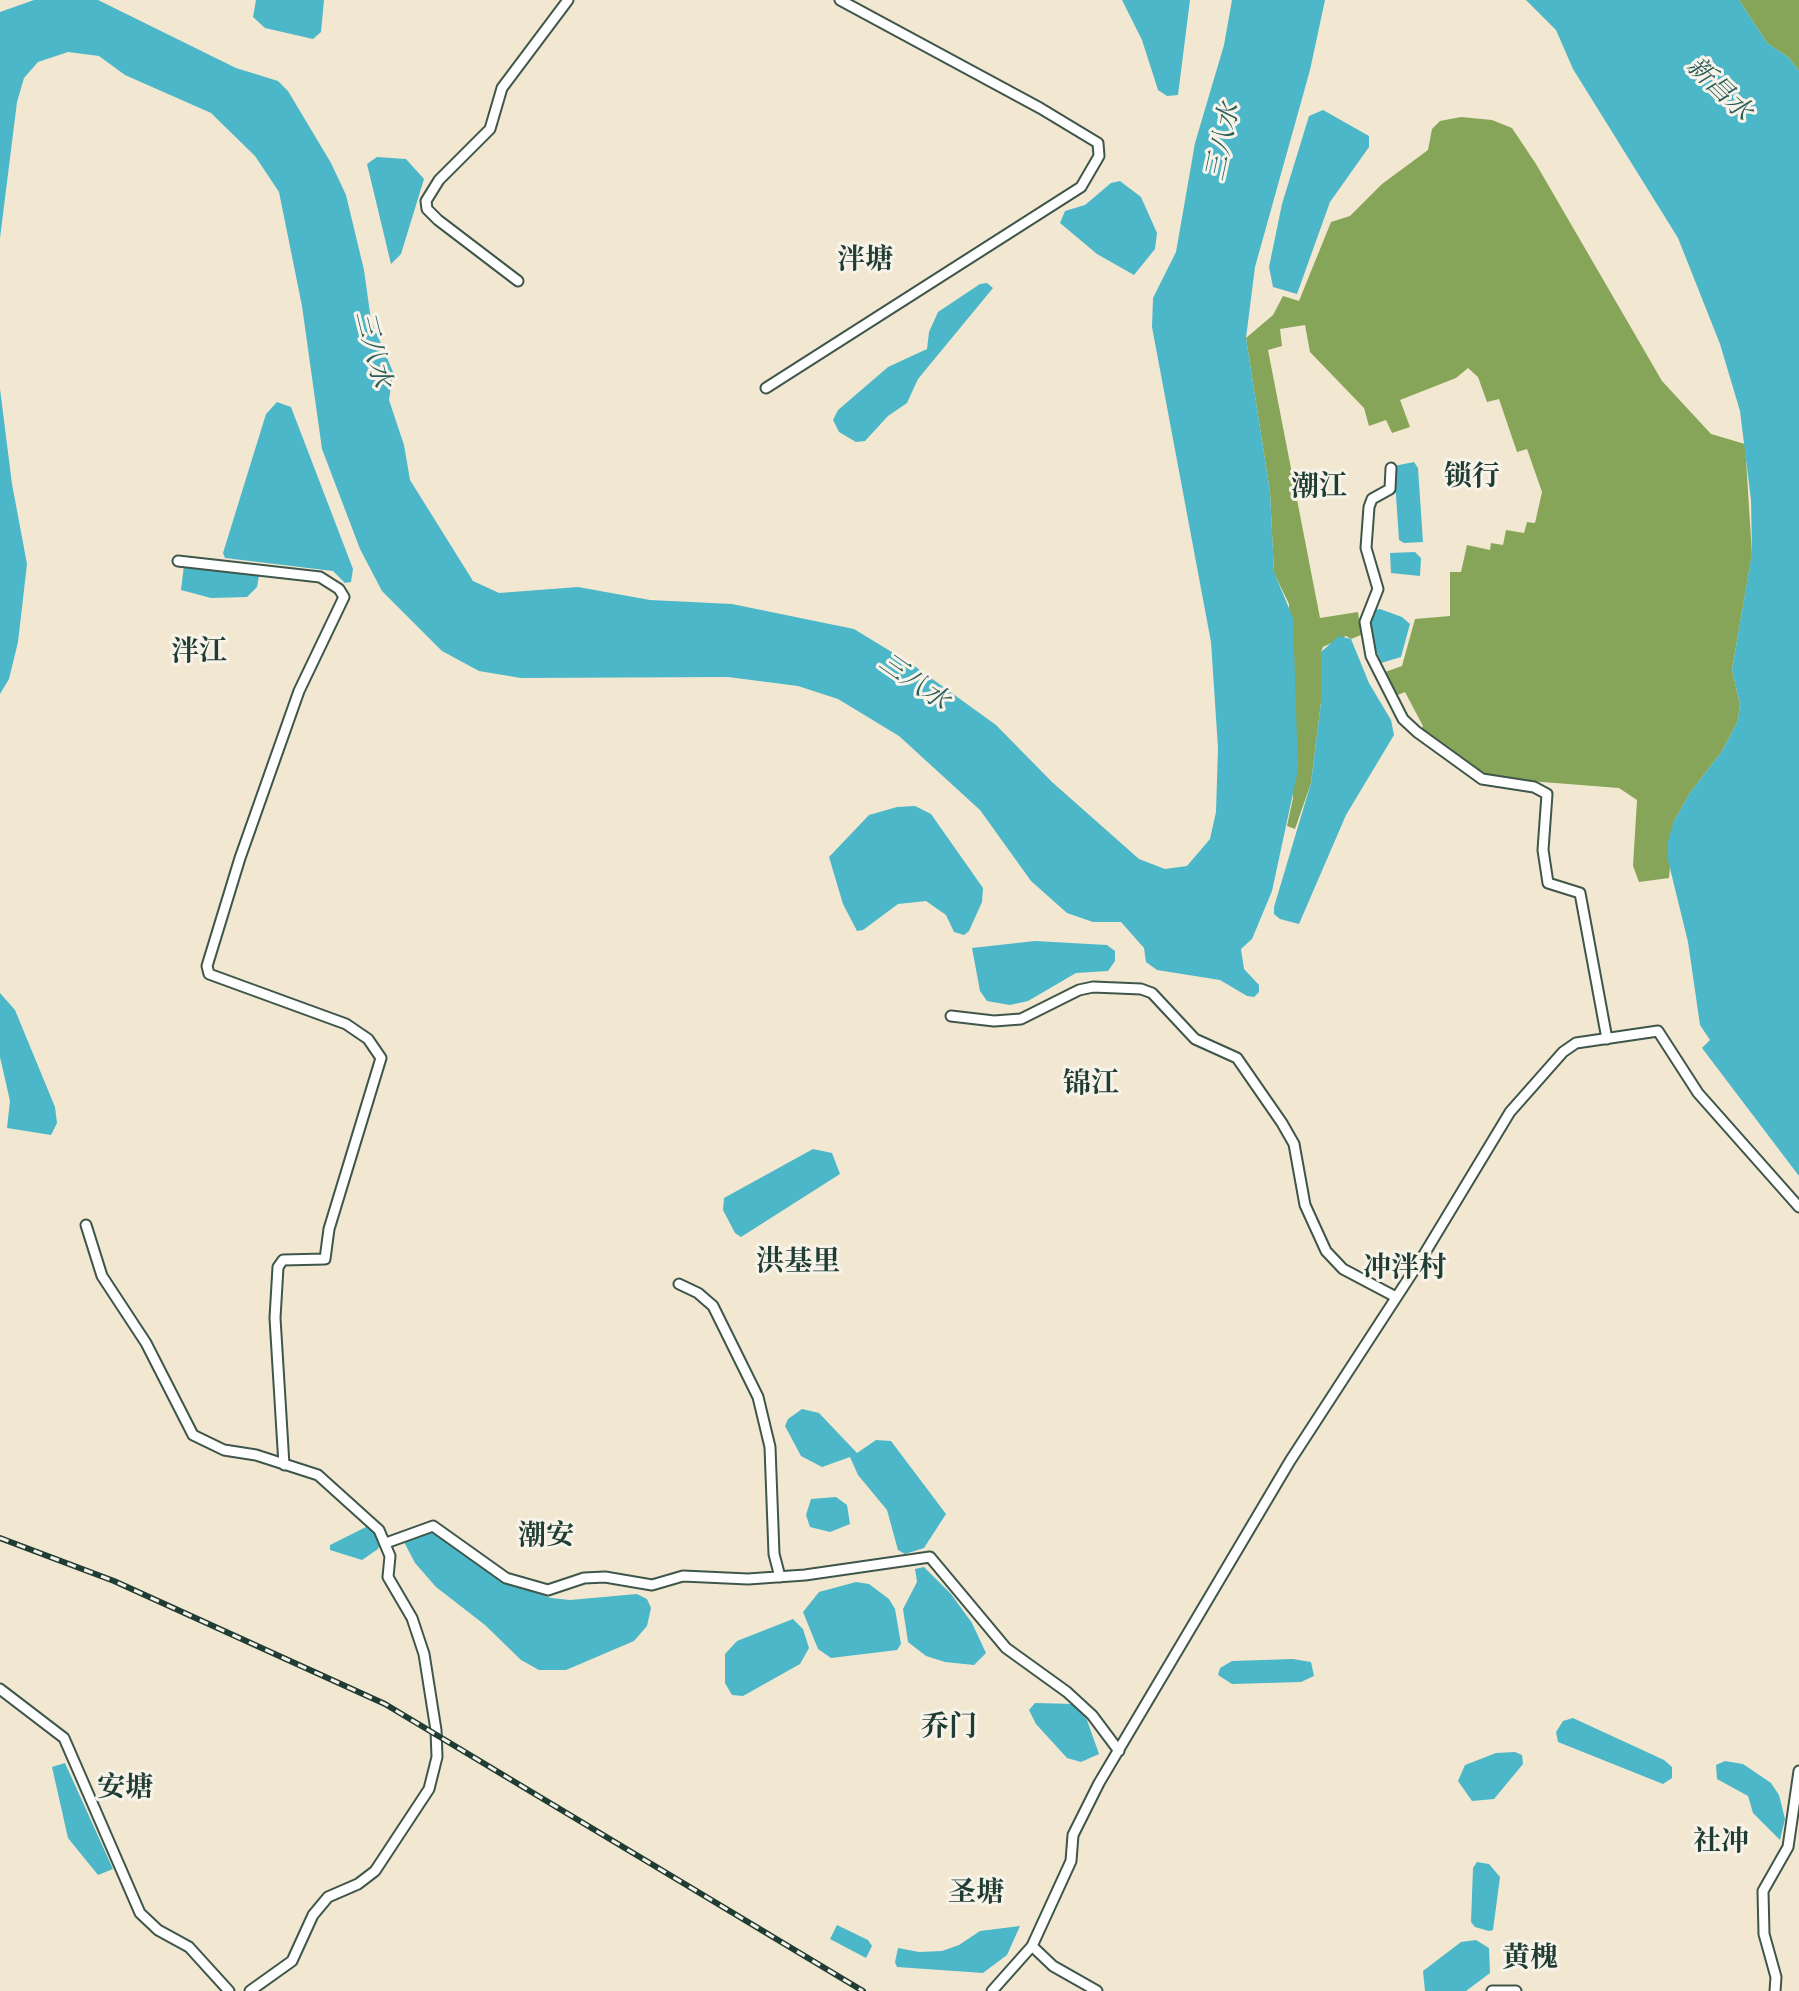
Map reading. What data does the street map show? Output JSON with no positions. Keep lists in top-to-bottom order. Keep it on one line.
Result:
{"districts":["泮塘","锁行","潮江","泮江","锦江","洪基里","冲泮村","潮安","乔门","安塘","社冲","圣塘","黄槐"],"water":["新昌水","三八水"]}
